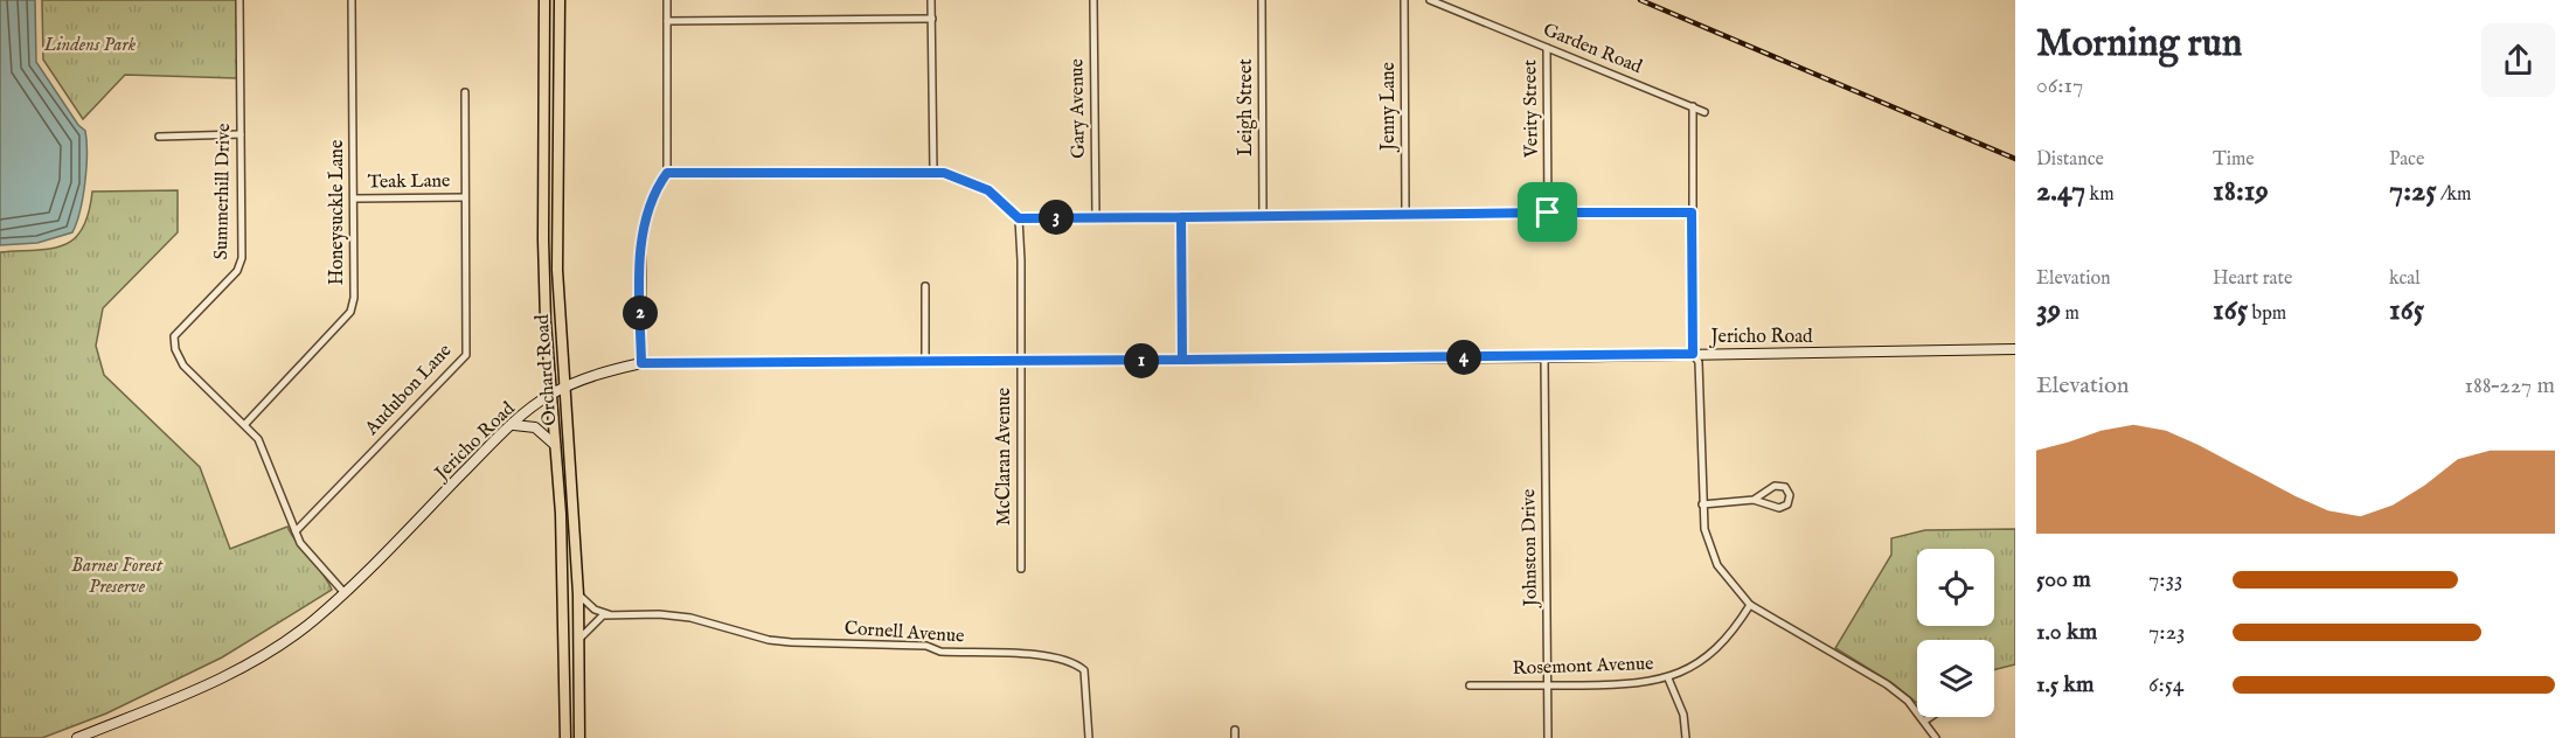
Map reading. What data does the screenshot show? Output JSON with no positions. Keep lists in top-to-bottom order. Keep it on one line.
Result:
{"streets":{"main road":["Jericho Road","Orchard Road"],"street":["Garden Road","Jenny Lane","Leigh Street","Gary Avenue","Verity Street","Teak Lane","Summerhill Drive","Honeysuckle Lane","Audubon Lane","McClaran Avenue","Johnston Drive","Cornell Avenue","Rosemont Avenue"]},"crossings":[["Garden Road","Verity Street"],["Teak Lane","Honeysuckle Lane"],["Teak Lane","Audubon Lane"],["Summerhill Drive","Honeysuckle Lane"],["Summerhill Drive","Jericho Road"],["Summerhill Drive","Audubon Lane"],["Jericho Road","Orchard Road"],["Jericho Road","McClaran Avenue"],["Jericho Road","Johnston Drive"],["Orchard Road","Cornell Avenue"],["Johnston Drive","Rosemont Avenue"]],"parks":["Lindens Park","Barnes Forest Preserve"],"page":{"heading":["Morning run","06:17"],"stats":[["Distance","2.47 km"],["Time","18:19"],["Pace","7:25 /km"],["Elevation","39 m"],["Heart rate","165 bpm"],["kcal","165"]],"pins":["3","2","4","1"],"chart":["Elevation","188–227 m"],"list":[{"name":"500 m","note":"7:33"},{"name":"1.0 km","note":"7:23"},{"name":"1.5 km","note":"6:54"}]}}
